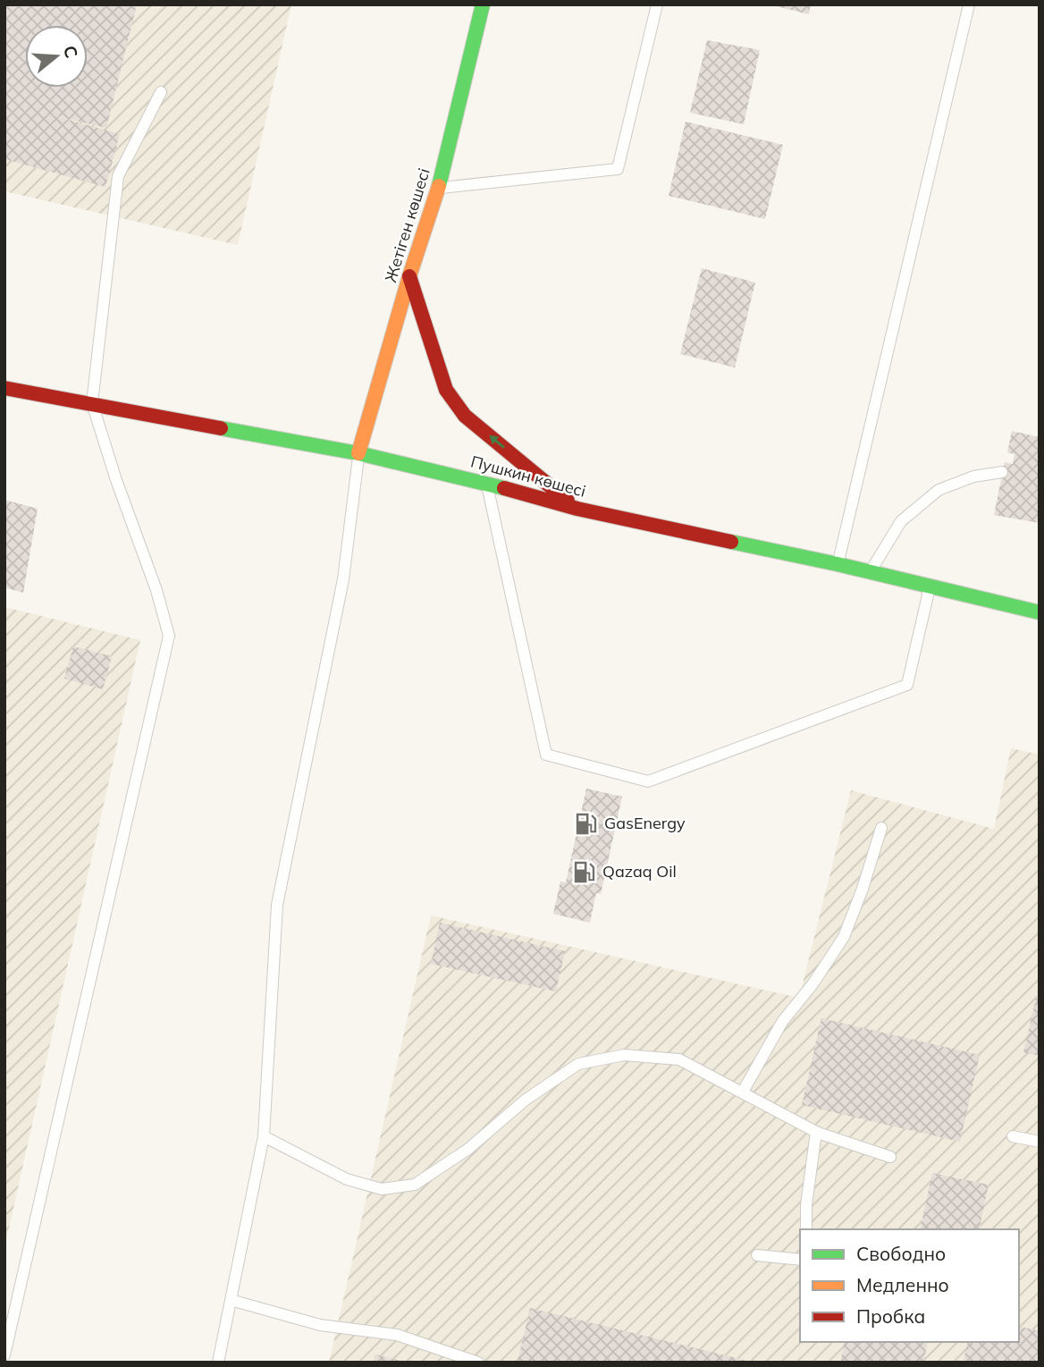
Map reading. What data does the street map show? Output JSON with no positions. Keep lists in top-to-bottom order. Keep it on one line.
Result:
{"streets":{"main road":["Жетіген көшесі","Пушкин көшесі"]},"crossings":[["Жетіген көшесі","Пушкин көшесі"]],"places":{"fuel station":["GasEnergy","Qazaq Oil"]},"legend":["Свободно","Медленно","Пробка"],"north":"right"}
